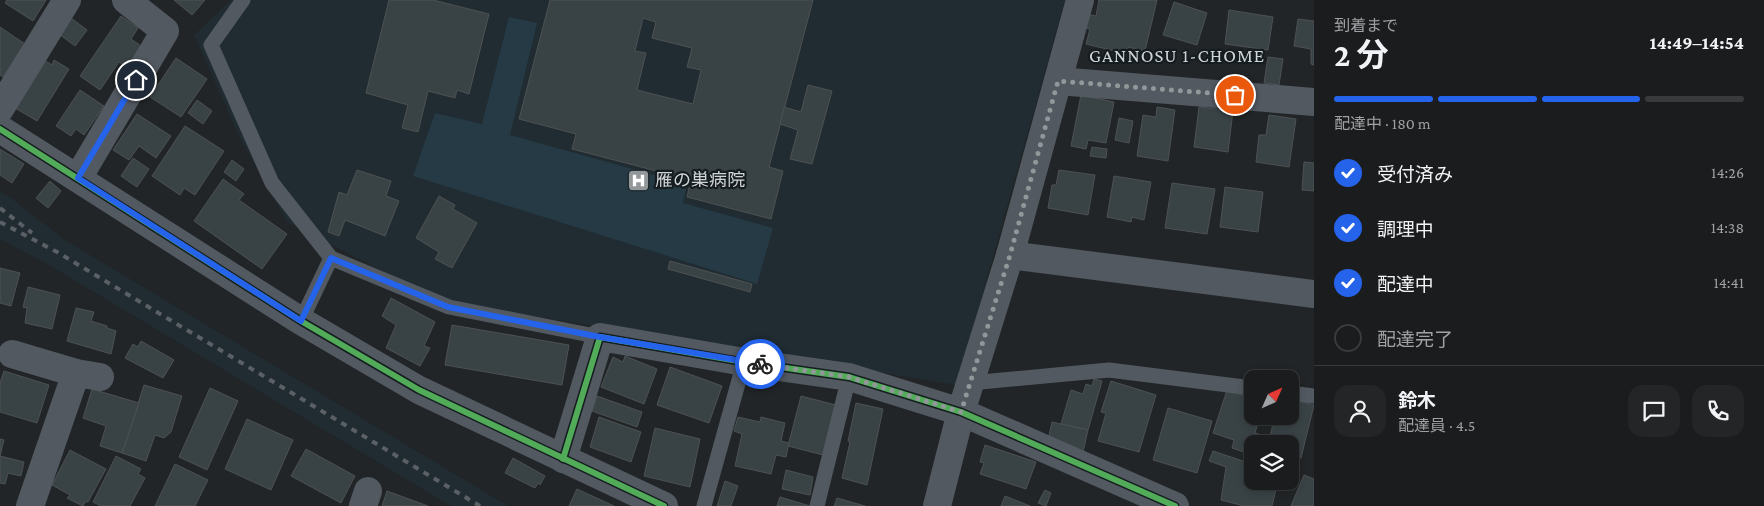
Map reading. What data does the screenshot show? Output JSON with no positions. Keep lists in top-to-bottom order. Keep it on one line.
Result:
{"districts":["GANNOSU 1-CHOME"],"places":{"hospital":["雁の巣病院"]},"north":"top right","page":{"heading":["2 分","到着まで","14:49–14:54"],"panel":["鈴木","配達員 · 4.5"],"bar":"配達中 · 180 m","list":[["受付済み","14:26"],["調理中","14:38"],["配達中","14:41"],"配達完了"]}}
